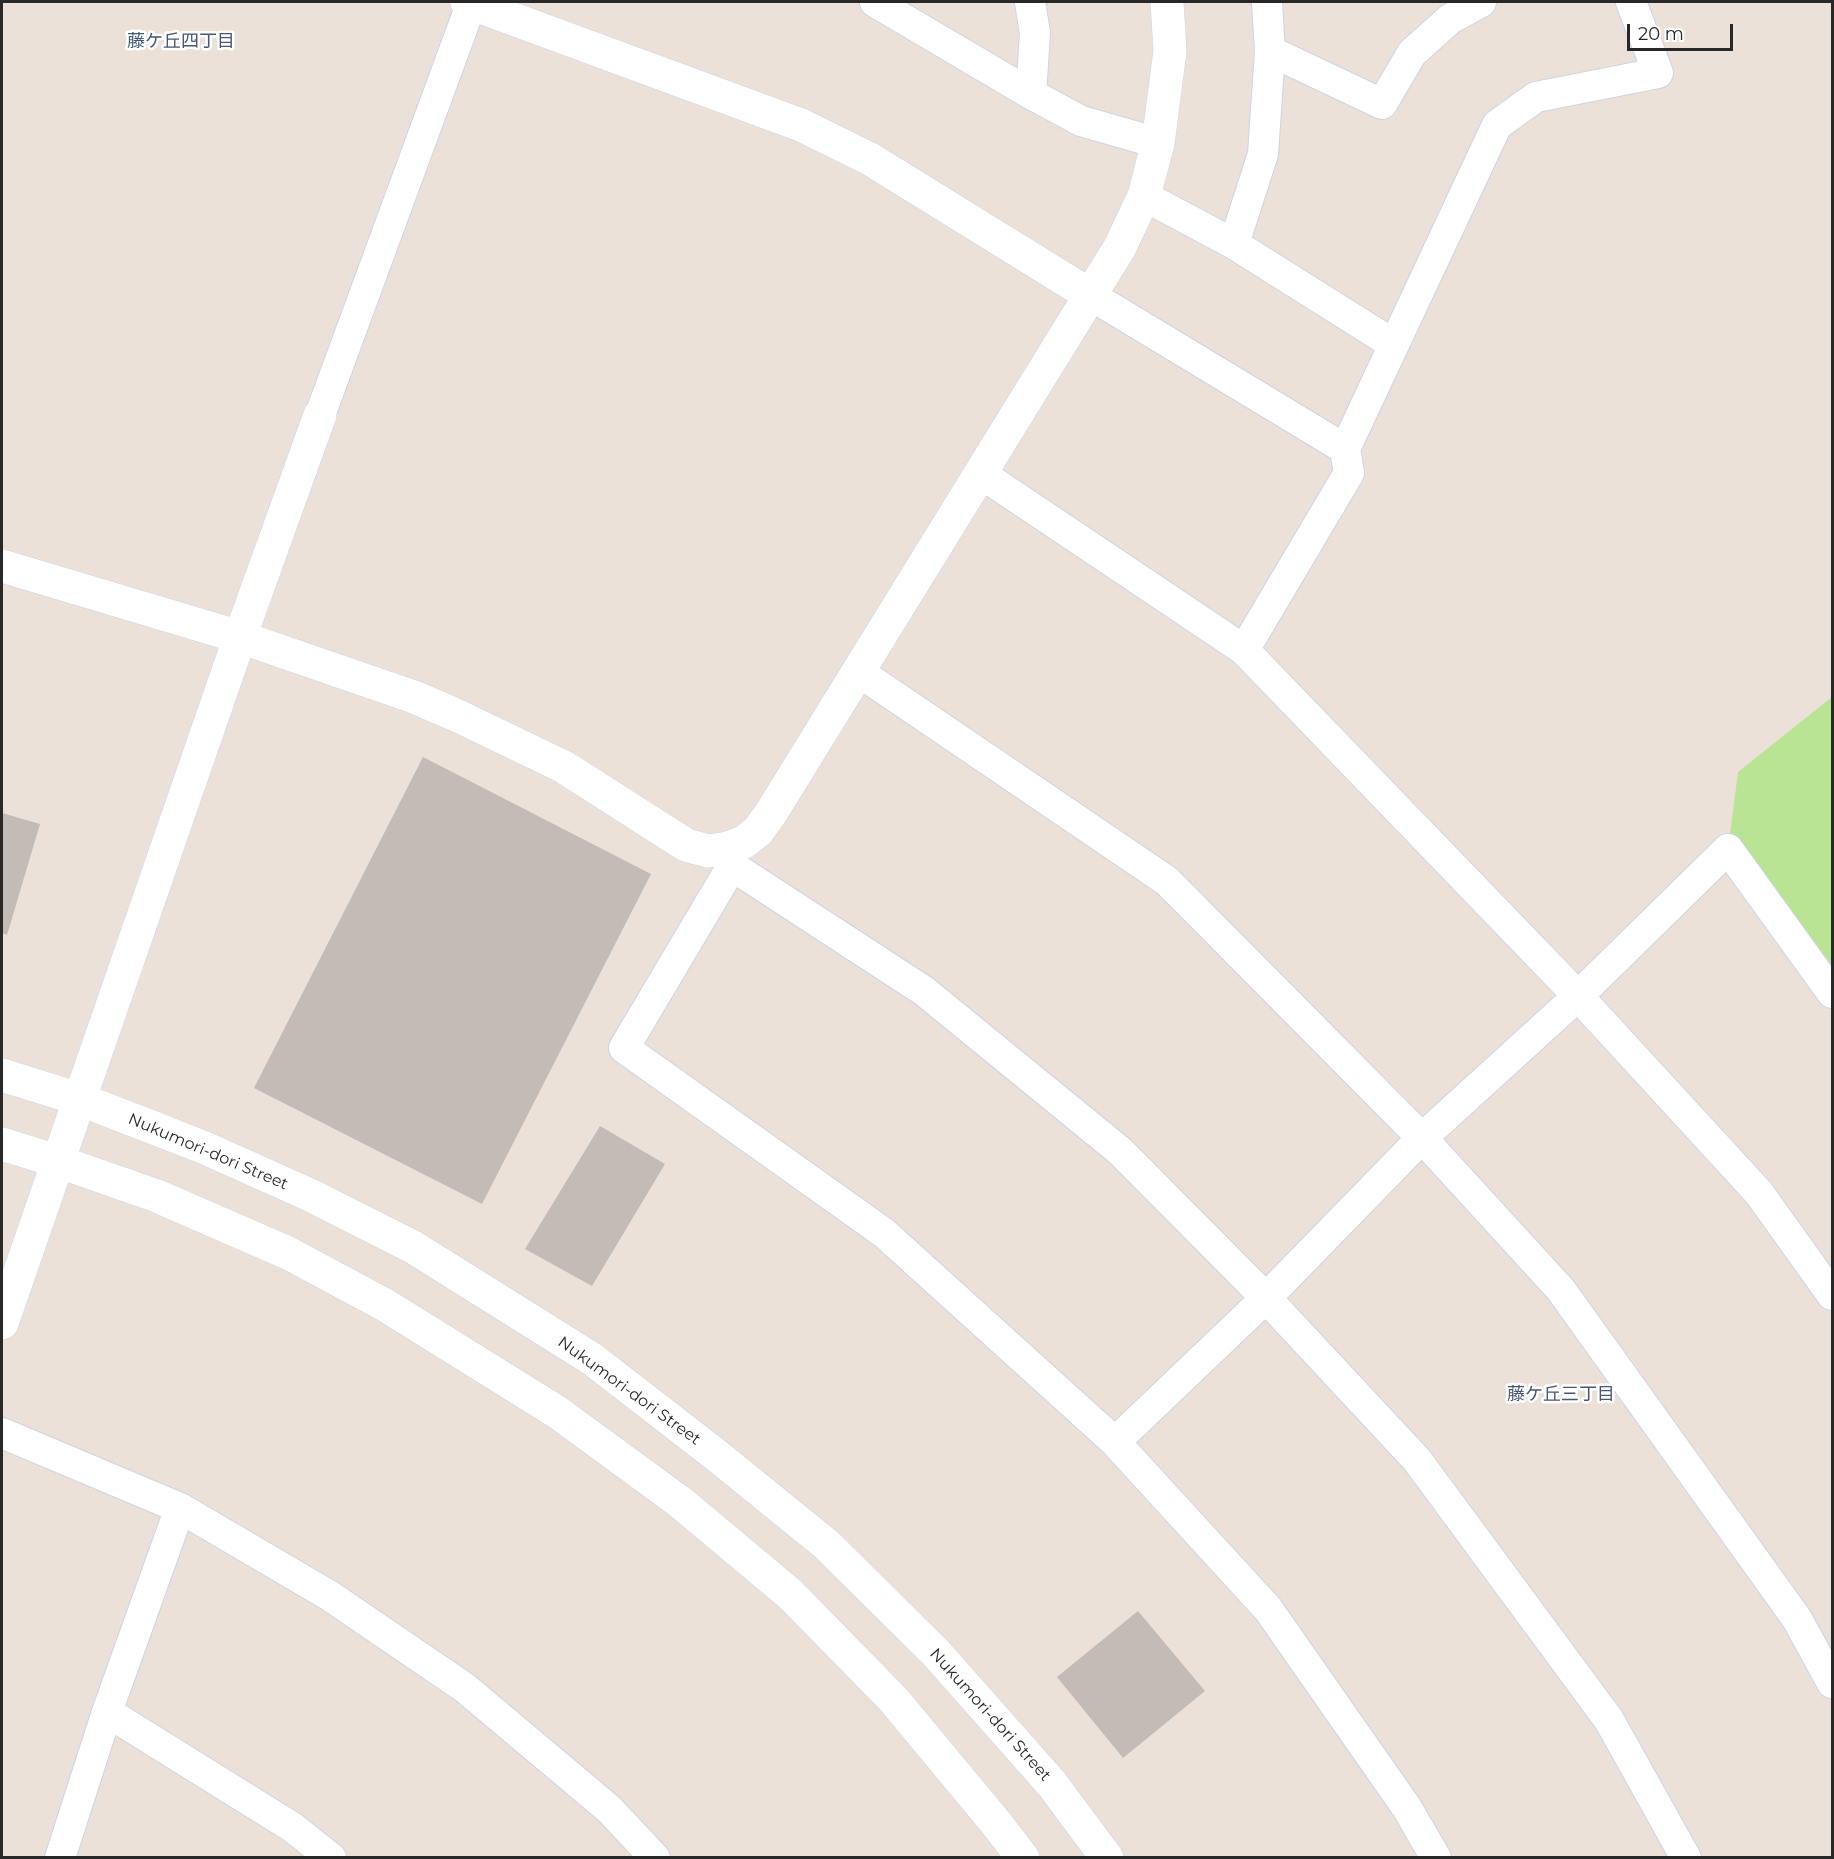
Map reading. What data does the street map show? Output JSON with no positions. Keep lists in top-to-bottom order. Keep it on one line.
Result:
{"streets":{"street":["Nukumori-dori Street"]},"districts":["藤ケ丘四丁目","藤ケ丘三丁目"],"scale_bar":"20 m"}
